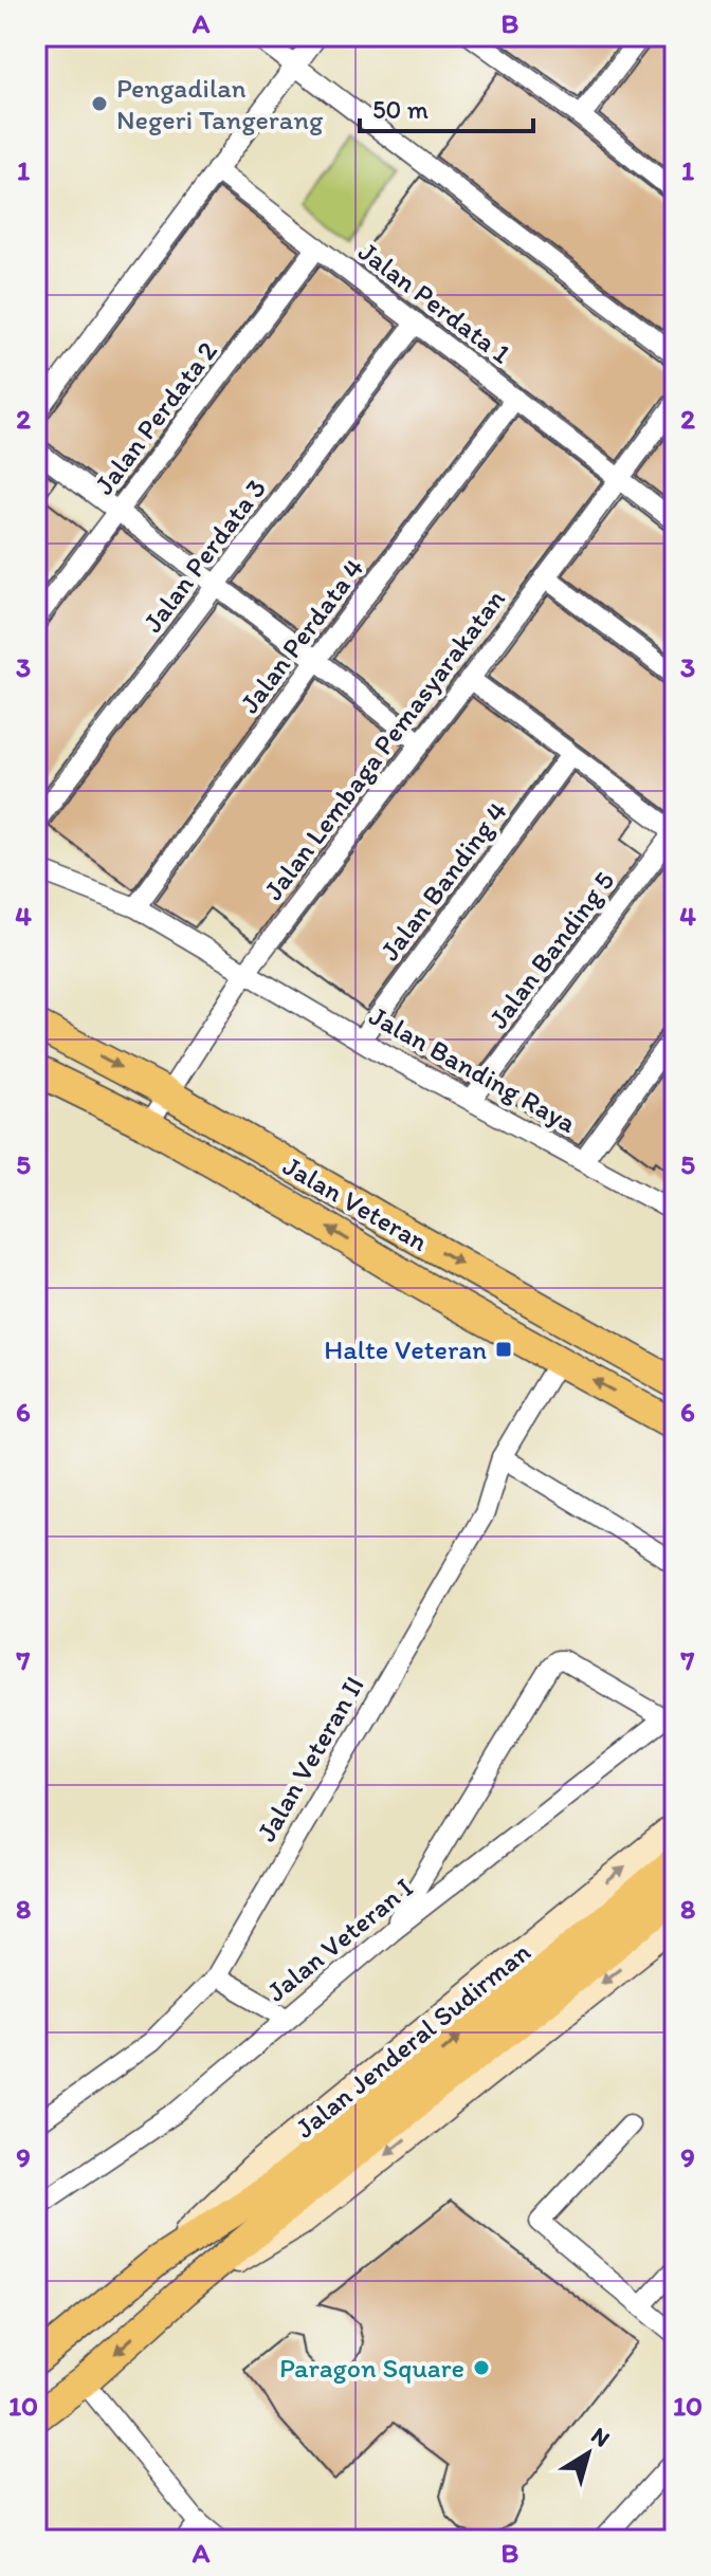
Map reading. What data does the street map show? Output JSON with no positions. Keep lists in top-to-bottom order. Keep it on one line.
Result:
{"streets":{"main road":["Jalan Veteran","Jalan Jenderal Sudirman"],"street":["Jalan Perdata 1","Jalan Perdata 2","Jalan Perdata 3","Jalan Perdata 4","Jalan Lembaga Pemasyarakatan","Jalan Banding 4","Jalan Banding 5","Jalan Banding Raya","Jalan Veteran II","Jalan Veteran I"]},"crossings":[["Jalan Perdata 1","Jalan Perdata 2"],["Jalan Perdata 1","Jalan Perdata 3"],["Jalan Perdata 1","Jalan Perdata 4"],["Jalan Perdata 1","Jalan Lembaga Pemasyarakatan"],["Jalan Perdata 4","Jalan Banding Raya"],["Jalan Lembaga Pemasyarakatan","Jalan Banding Raya"],["Jalan Lembaga Pemasyarakatan","Jalan Veteran"],["Jalan Banding 4","Jalan Banding Raya"],["Jalan Banding 5","Jalan Banding Raya"],["Jalan Veteran","Jalan Veteran II"]],"places":{"other":["Pengadilan Negeri Tangerang","Paragon Square"],"transit":["Halte Veteran"]},"scale_bar":"50 m","north":"top right","grid":{"columns":["A","B"],"rows":["1","2","3","4","5","6","7","8","9","10"]}}
